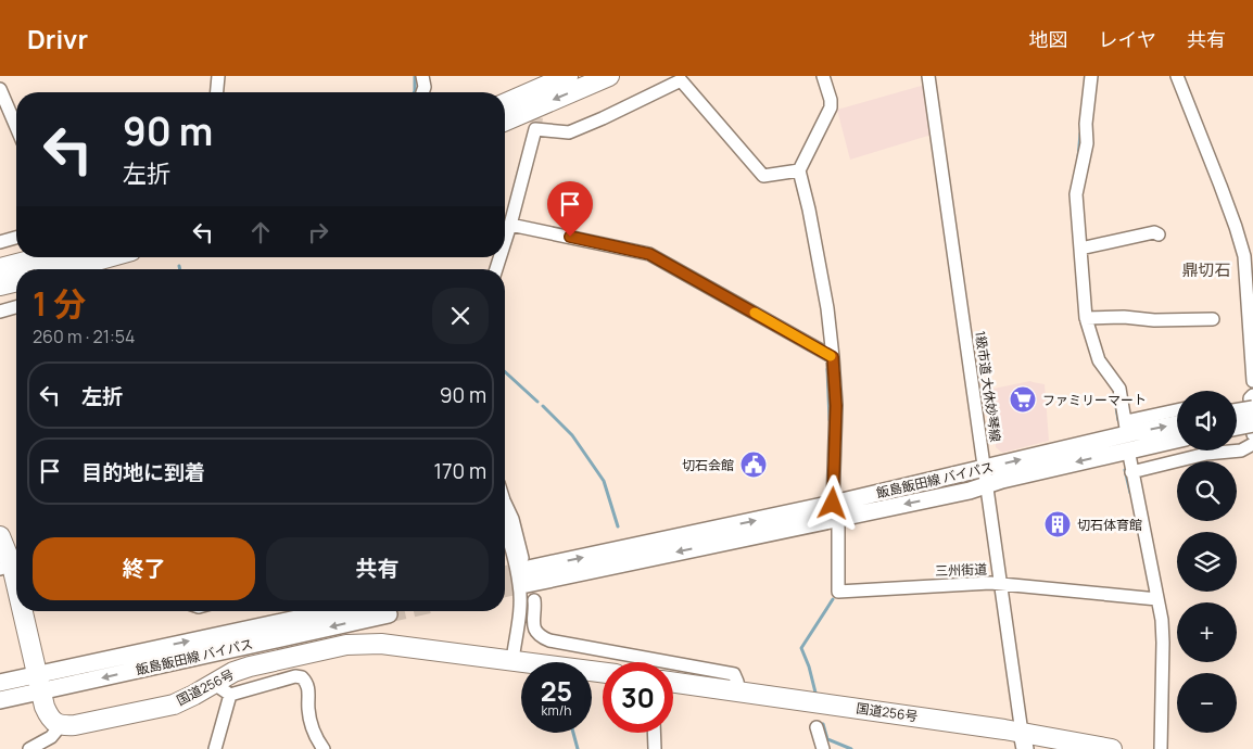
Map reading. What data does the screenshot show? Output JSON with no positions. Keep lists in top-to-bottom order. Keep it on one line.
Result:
{"streets":{"highway":["国道256号"],"main road":["飯島飯田線 バイパス"],"street":["1級市道 大休妙琴線","三州街道"]},"crossings":[["1級市道 大休妙琴線","飯島飯田線 バイパス"],["1級市道 大休妙琴線","三州街道"],["1級市道 大休妙琴線","国道256号"],["飯島飯田線 バイパス","三州街道"]],"districts":["鼎切石"],"places":{"supermarket":["ファミリーマート"],"public building":["切石会館"],"building":["切石体育館"]},"page":{"header":"Drivr","nav":["地図","レイヤ","共有"],"turn":["90 m","左折"],"heading":["1 分","260 m · 21:54"],"list":[{"name":"左折","value":"90 m"},{"name":"目的地に到着","value":"170 m"}],"map_buttons":["+","−"],"buttons":["終了","共有"],"speed":"25 km/h","limit":"30"}}
